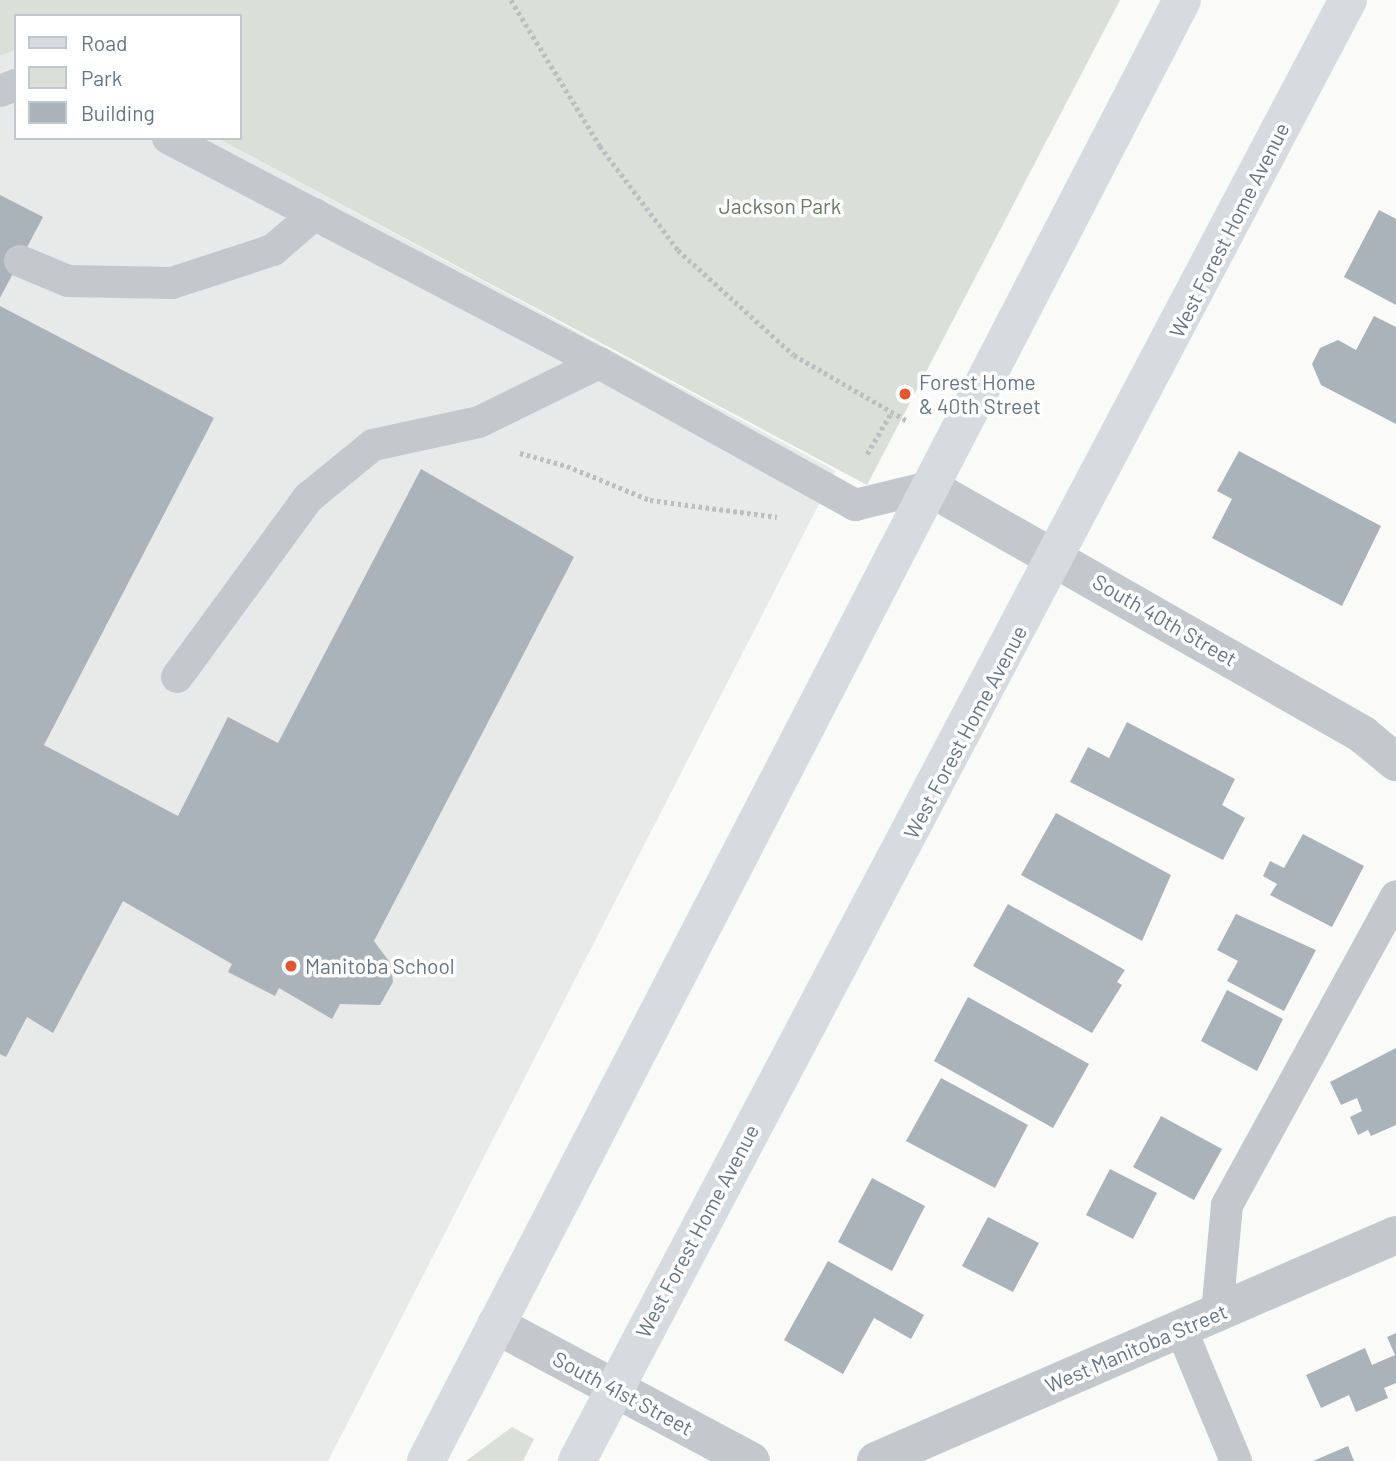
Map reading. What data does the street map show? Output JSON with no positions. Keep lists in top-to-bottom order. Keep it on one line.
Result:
{"streets":{"main road":["West Forest Home Avenue"],"street":["South 40th Street","West Manitoba Street","South 41st Street"]},"crossings":[["West Forest Home Avenue","South 40th Street"],["West Forest Home Avenue","South 41st Street"]],"parks":["Jackson Park"],"places":["Forest Home & 40th Street","Manitoba School"],"legend":["Road","Park","Building"]}
